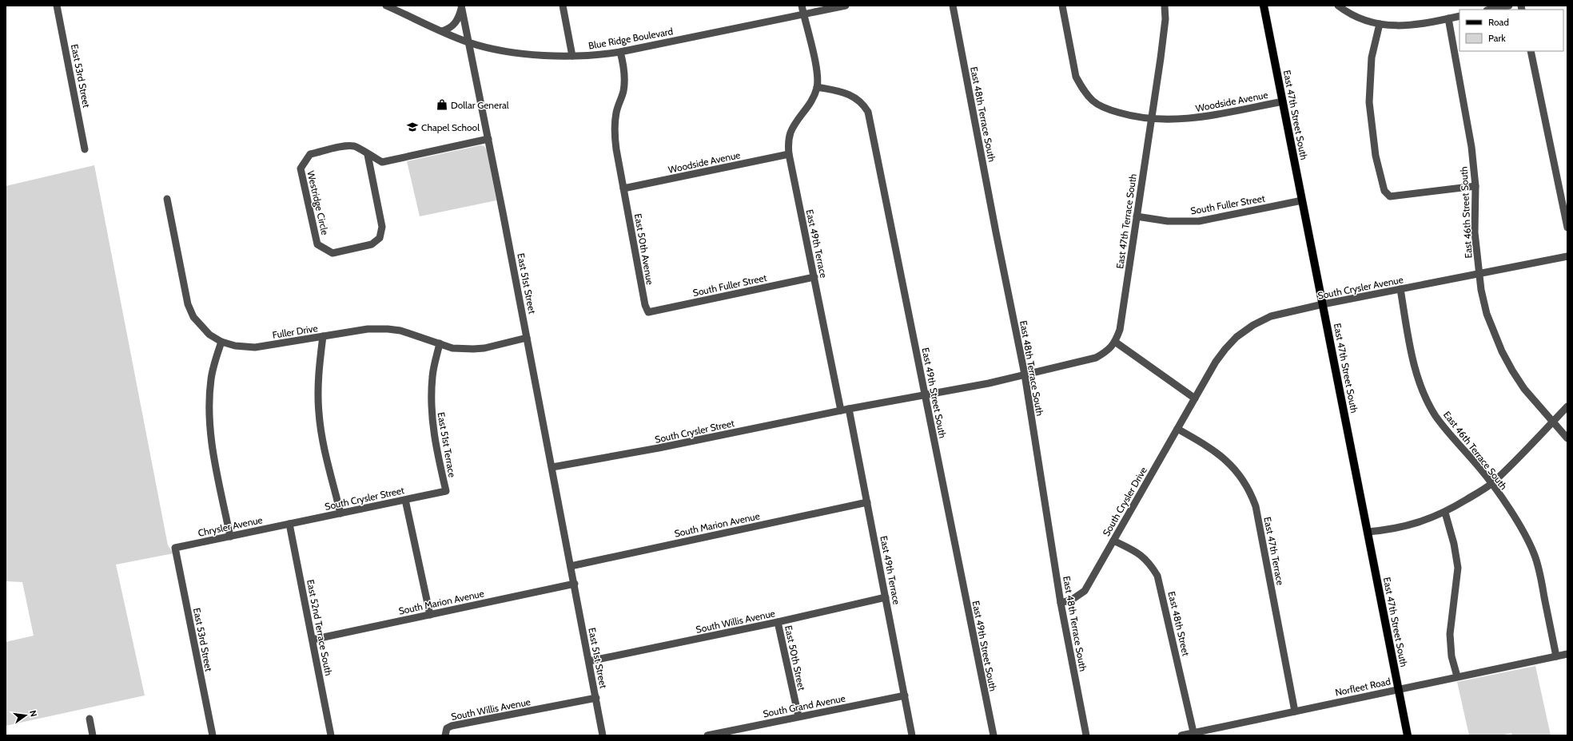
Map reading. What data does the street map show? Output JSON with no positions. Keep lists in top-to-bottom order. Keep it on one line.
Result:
{"streets":{"main road":["East 47th Street South"],"street":["Blue Ridge Boulevard","East 53rd Street","Woodside Avenue","East 48th Terrace South","Westridge Circle","South Fuller Street","East 46th Street South","East 47th Terrace South","East 49th Terrace","East 50th Avenue","East 51st Street","South Crysler Avenue","Fuller Drive","East 49th Street South","South Crysler Street","East 51st Terrace","East 46th Terrace South","South Crysler Drive","South Marion Avenue","Chrysler Avenue","East 47th Terrace","South Willis Avenue","East 48th Street","East 52nd Terrace South","East 50th Street","Norfleet Road","South Grand Avenue"]},"crossings":[["Blue Ridge Boulevard","East 50th Avenue"],["Blue Ridge Boulevard","East 51st Street"],["East 53rd Street","Chrysler Avenue"],["Woodside Avenue","East 47th Street South"],["Woodside Avenue","East 47th Terrace South"],["Woodside Avenue","East 49th Terrace"],["Woodside Avenue","East 50th Avenue"],["East 48th Terrace South","South Crysler Drive"],["East 47th Street South","South Fuller Street"],["East 47th Street South","South Crysler Avenue"],["East 47th Street South","Norfleet Road"],["Westridge Circle","East 51st Street"],["South Fuller Street","East 47th Terrace South"],["South Fuller Street","East 49th Terrace"],["South Fuller Street","East 50th Avenue"],["East 46th Street South","South Crysler Avenue"],["East 49th Terrace","East 49th Street South"],["East 49th Terrace","South Crysler Street"],["East 49th Terrace","South Marion Avenue"],["East 49th Terrace","South Willis Avenue"],["East 49th Terrace","South Grand Avenue"],["East 51st Street","Fuller Drive"],["East 51st Street","South Crysler Street"],["East 51st Street","South Marion Avenue"],["East 51st Street","South Willis Avenue"],["South Crysler Avenue","East 46th Terrace South"],["South Crysler Avenue","South Crysler Drive"],["Fuller Drive","East 51st Terrace"],["South Crysler Street","East 51st Terrace"],["South Crysler Street","Chrysler Avenue"],["South Crysler Street","East 52nd Terrace South"],["East 46th Terrace South","Norfleet Road"],["South Crysler Drive","East 47th Terrace"],["South Crysler Drive","East 48th Street"],["South Marion Avenue","East 52nd Terrace South"],["Chrysler Avenue","East 52nd Terrace South"],["East 47th Terrace","Norfleet Road"],["South Willis Avenue","East 50th Street"],["East 48th Street","Norfleet Road"],["East 50th Street","South Grand Avenue"]],"places":{"shop":["Dollar General"],"school or university":["Chapel School"]},"legend":["Road","Park"],"north":"right"}
